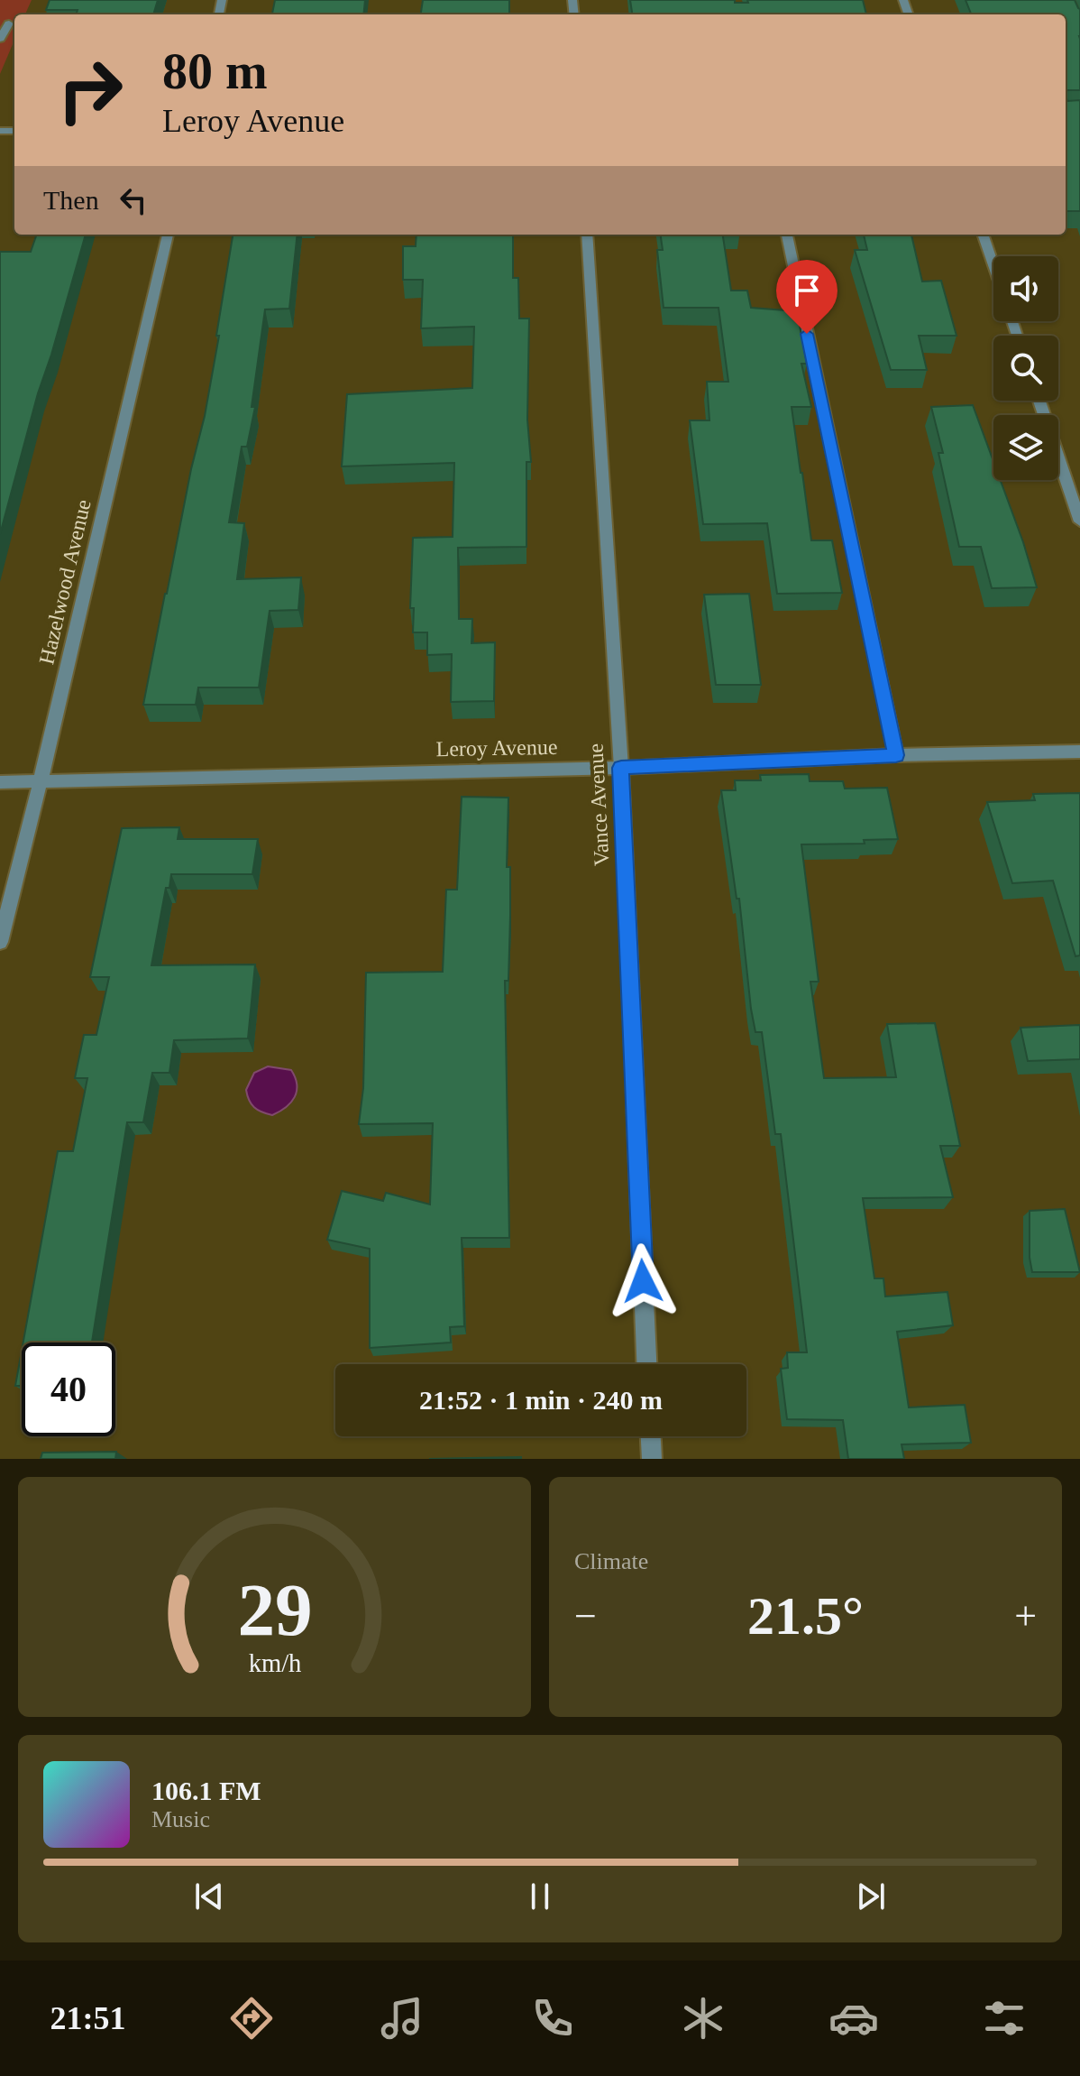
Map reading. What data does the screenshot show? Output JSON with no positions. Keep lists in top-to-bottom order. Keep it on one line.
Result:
{"streets":{"street":["Hazelwood Avenue","Leroy Avenue","Vance Avenue"]},"crossings":[["Hazelwood Avenue","Leroy Avenue"],["Leroy Avenue","Vance Avenue"]],"page":{"turn":["80 m","Leroy Avenue"],"then":"Then","limit":"40","trip":"21:52 · 1 min · 240 m","tile":"Climate","heat":["−","21.5°","+"],"song":["106.1 FM","Music"],"tabs":"21:51","gauge":["29","km/h"]}}
